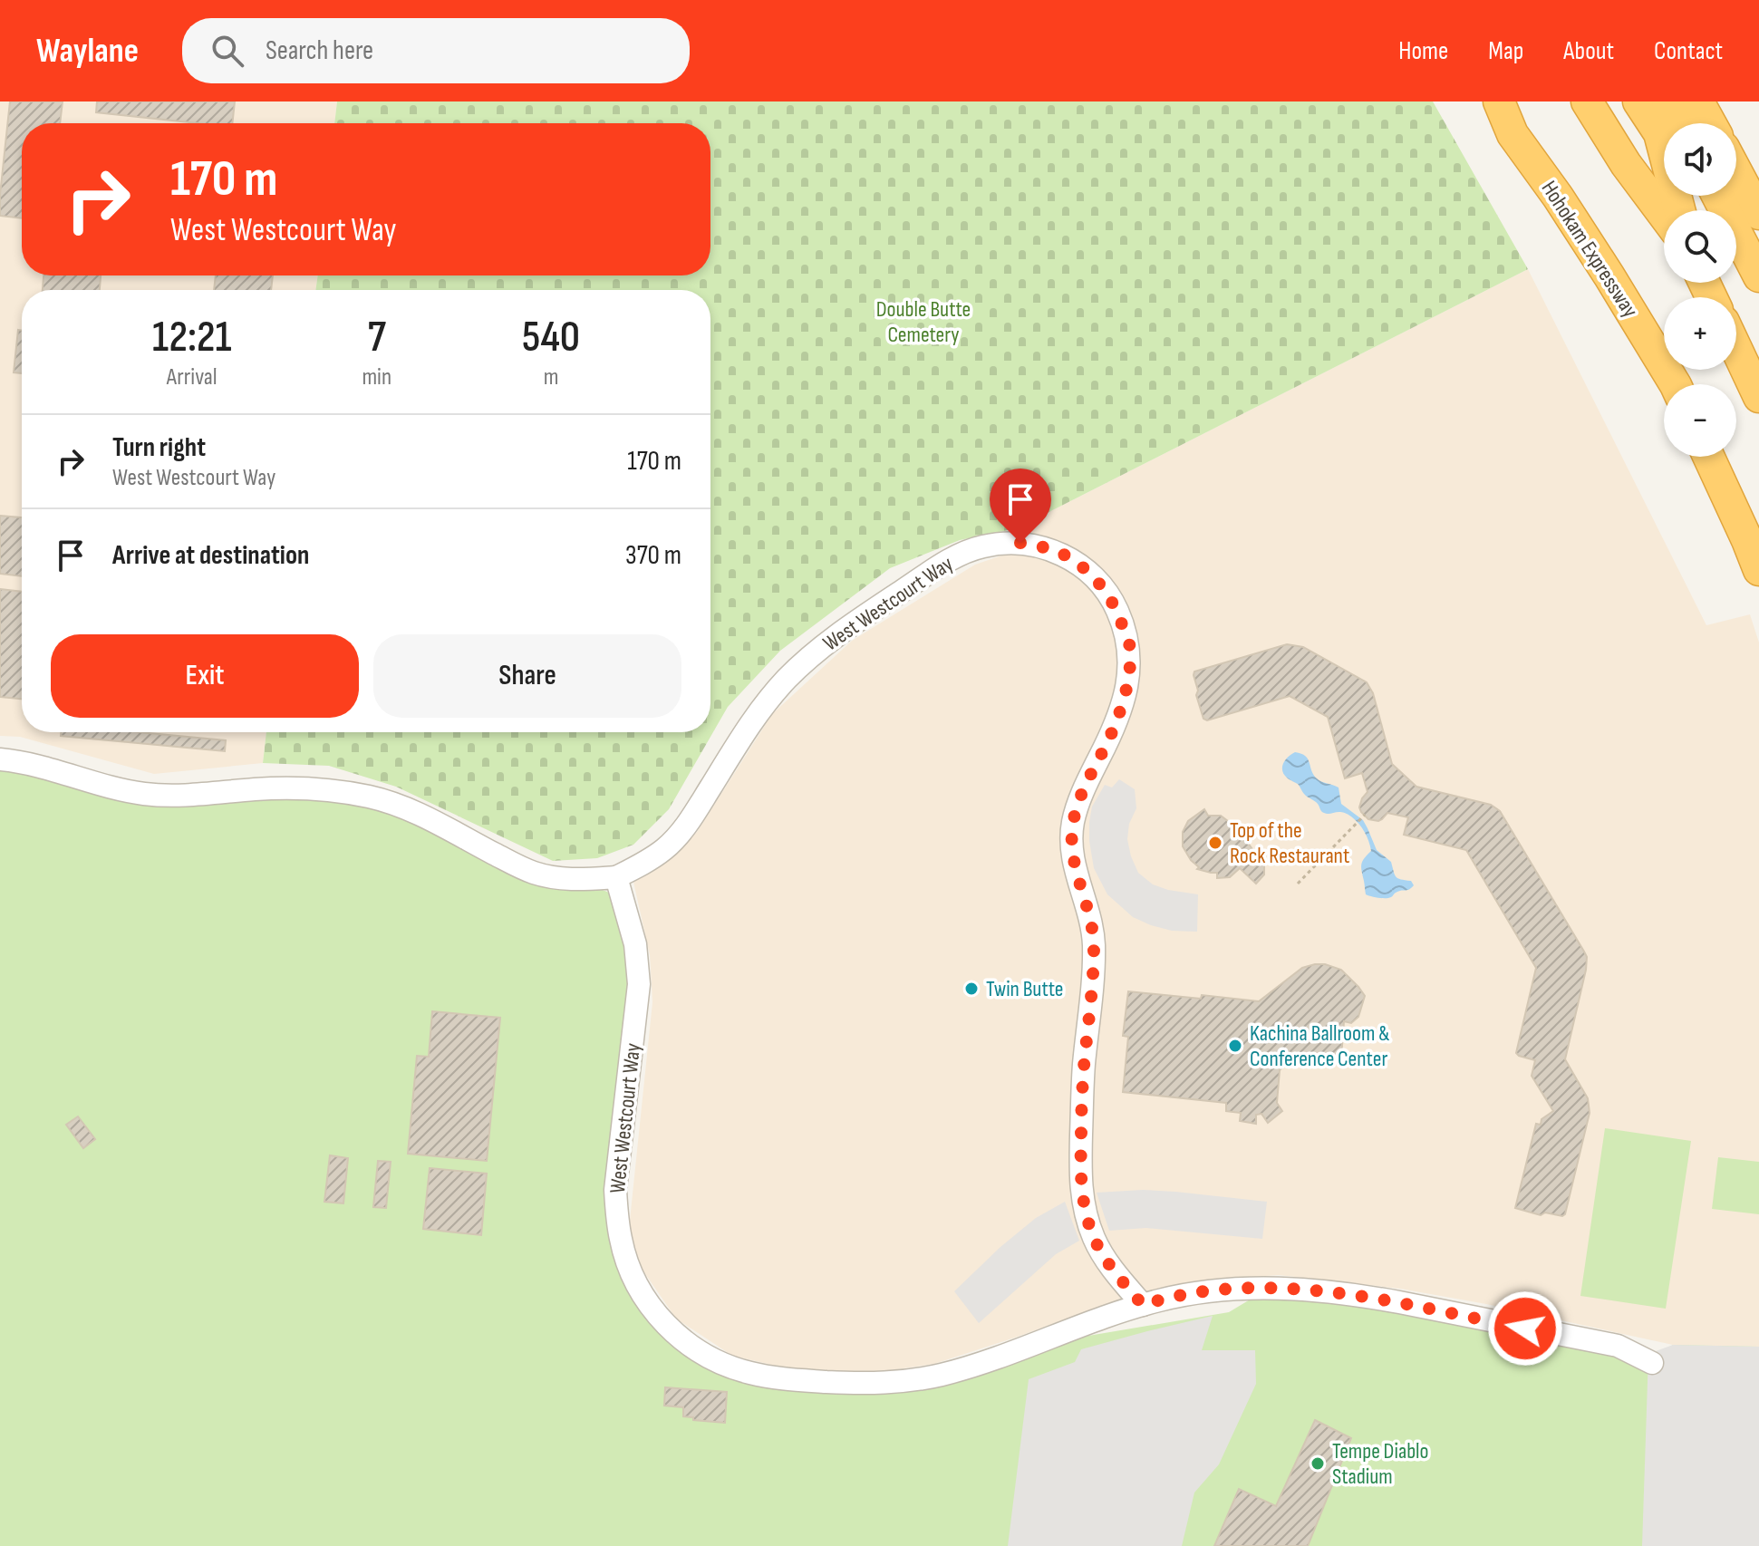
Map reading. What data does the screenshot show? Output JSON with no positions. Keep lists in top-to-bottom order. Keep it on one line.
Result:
{"streets":{"highway":["Hohokam Expressway"],"street":["West Westcourt Way"]},"parks":["Double Butte Cemetery"],"places":["Top of the Rock Restaurant","Twin Butte","Kachina Ballroom & Conference Center","Tempe Diablo Stadium"],"page":{"header":"Waylane","search":"Search here","nav":["Home","Map","About","Contact"],"map_buttons":["+","−"],"turn":["170 m","West Westcourt Way"],"eta":["12:21","Arrival","7","min","540","m"],"list":[{"name":"Turn right","note":"West Westcourt Way","value":"170 m"},{"name":"Arrive at destination","value":"370 m"}],"buttons":["Exit","Share"]}}
